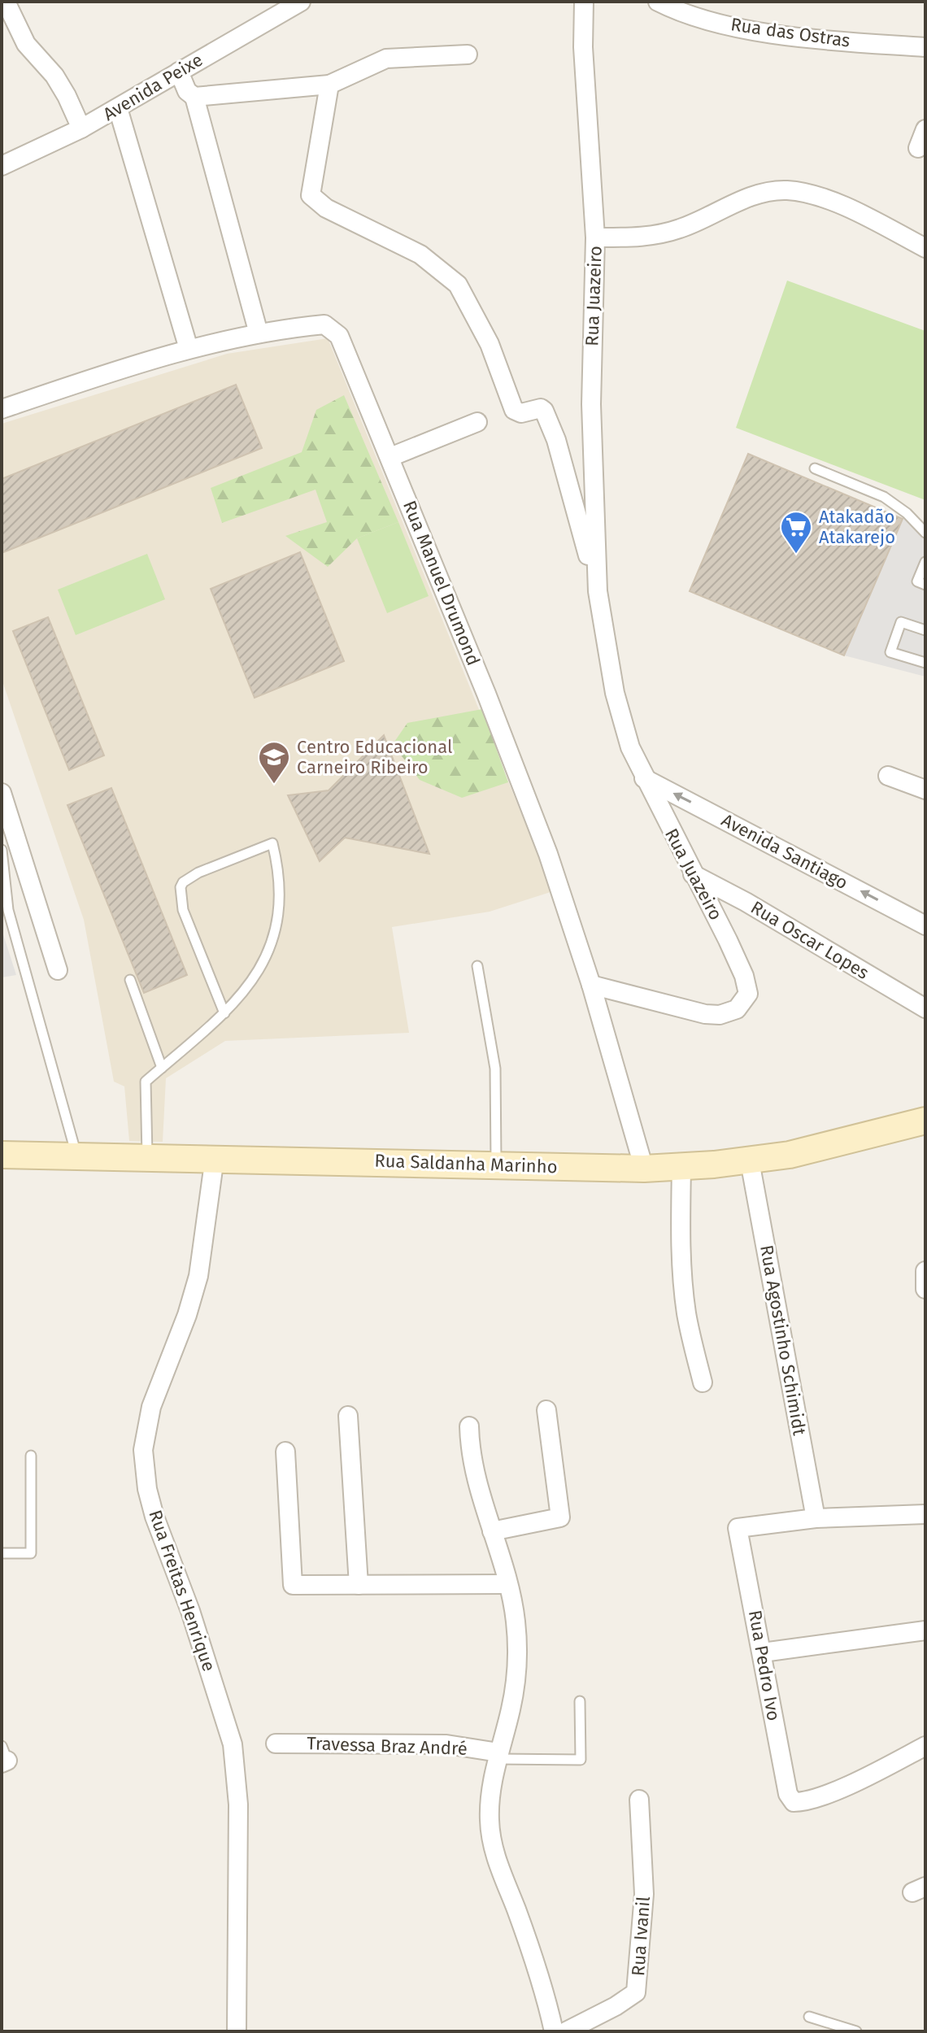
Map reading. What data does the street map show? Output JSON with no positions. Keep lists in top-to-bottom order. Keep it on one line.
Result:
{"streets":{"main road":["Rua Saldanha Marinho"],"street":["Rua das Ostras","Avenida Peixe","Rua Juazeiro","Rua Manuel Drumond","Avenida Santiago","Rua Oscar Lopes","Rua Agostinho Schimidt","Rua Freitas Henrique","Rua Pedro Ivo","Travessa Braz André","Rua Ivanil"]},"crossings":[["Rua Juazeiro","Rua Manuel Drumond"],["Rua Juazeiro","Avenida Santiago"],["Rua Juazeiro","Rua Oscar Lopes"],["Rua Manuel Drumond","Rua Saldanha Marinho"],["Rua Saldanha Marinho","Rua Agostinho Schimidt"],["Rua Saldanha Marinho","Rua Freitas Henrique"],["Rua Agostinho Schimidt","Rua Pedro Ivo"]],"one_way":["Avenida Santiago"],"places":{"supermarket":["Atakadão Atakarejo"],"school or university":["Centro Educacional Carneiro Ribeiro"]}}
